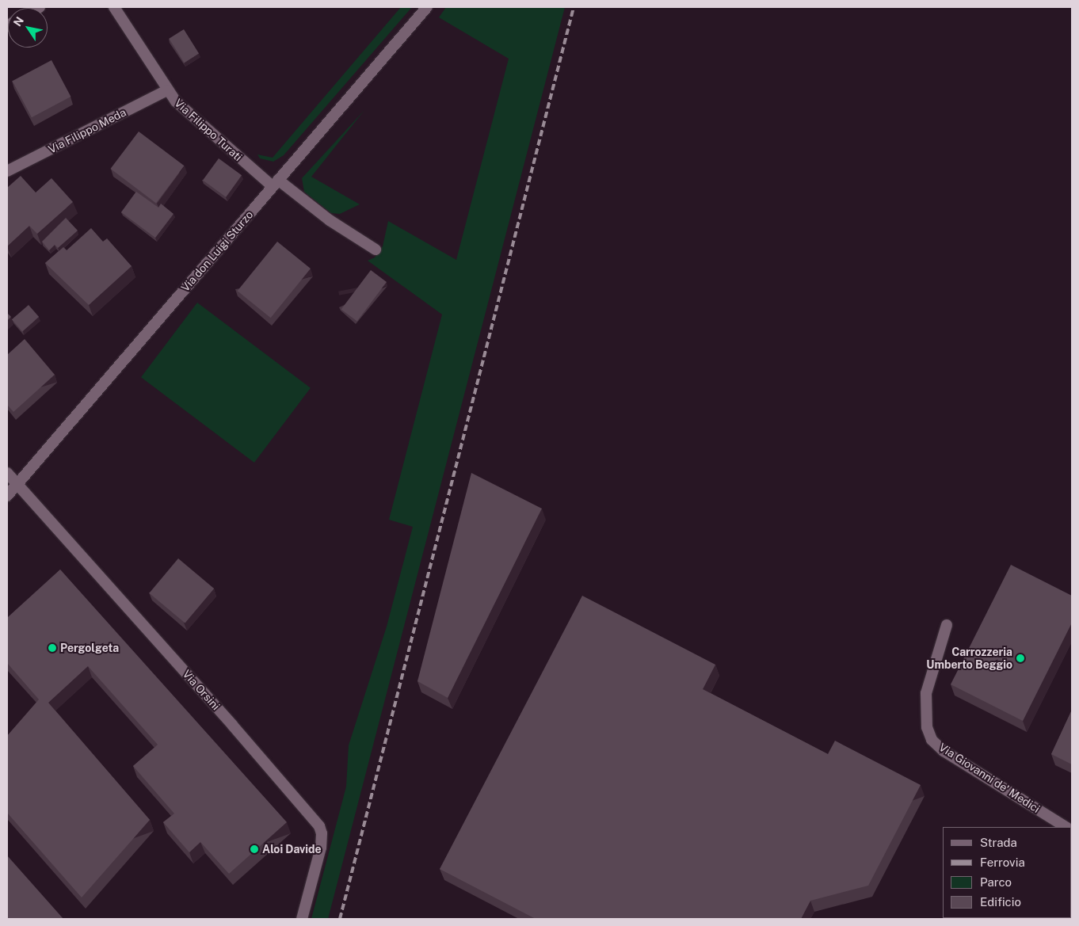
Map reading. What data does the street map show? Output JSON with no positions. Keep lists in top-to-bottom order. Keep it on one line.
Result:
{"streets":{"street":["Via Filippo Turati","Via Filippo Meda","Via don Luigi Sturzo","Via Orsini","Via Giovanni de' Medici"]},"crossings":[["Via Filippo Turati","Via Filippo Meda"],["Via Filippo Turati","Via don Luigi Sturzo"],["Via don Luigi Sturzo","Via Orsini"]],"places":["Pergolgeta","Carrozzeria Umberto Beggio","Aloi Davide"],"legend":["Strada","Ferrovia","Parco","Edificio"],"north":"top left"}
